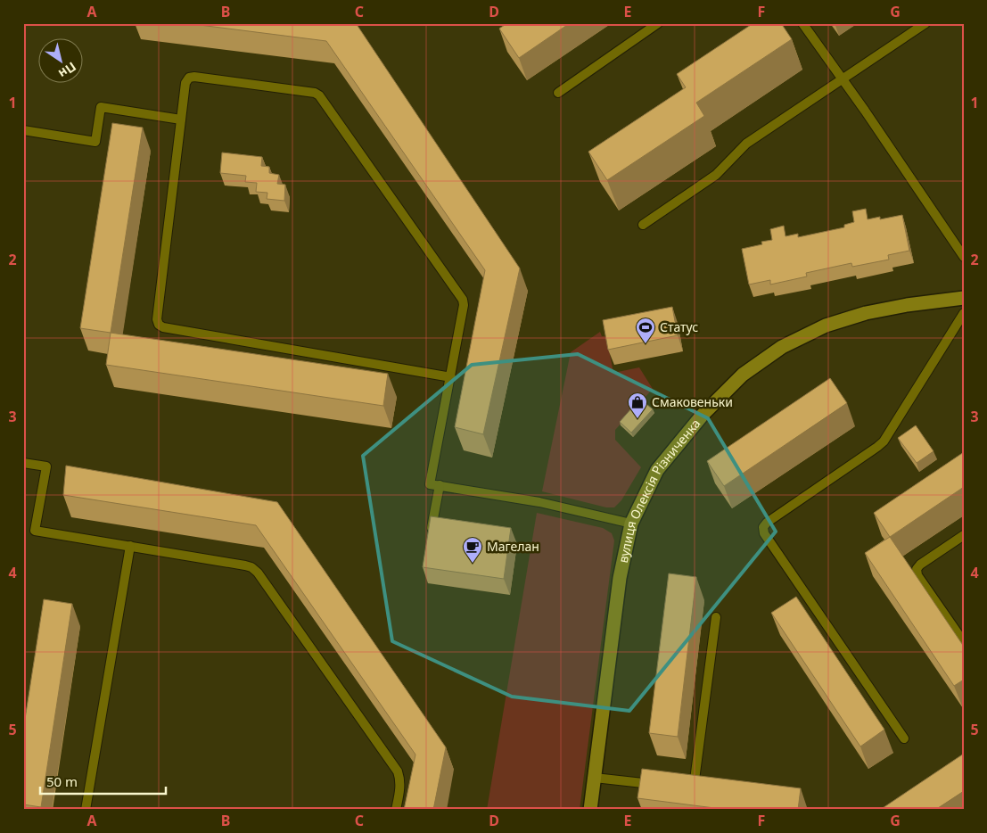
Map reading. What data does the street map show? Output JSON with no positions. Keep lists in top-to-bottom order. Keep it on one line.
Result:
{"streets":{"street":["вулиця Олексія Різниченка"]},"places":{"sports":["Статус"],"shop":["Смаковеньки"],"cafe":["Магелан"]},"scale_bar":"50 m","north":"bottom right","grid":{"columns":["A","B","C","D","E","F","G"],"rows":["1","2","3","4","5"]}}
